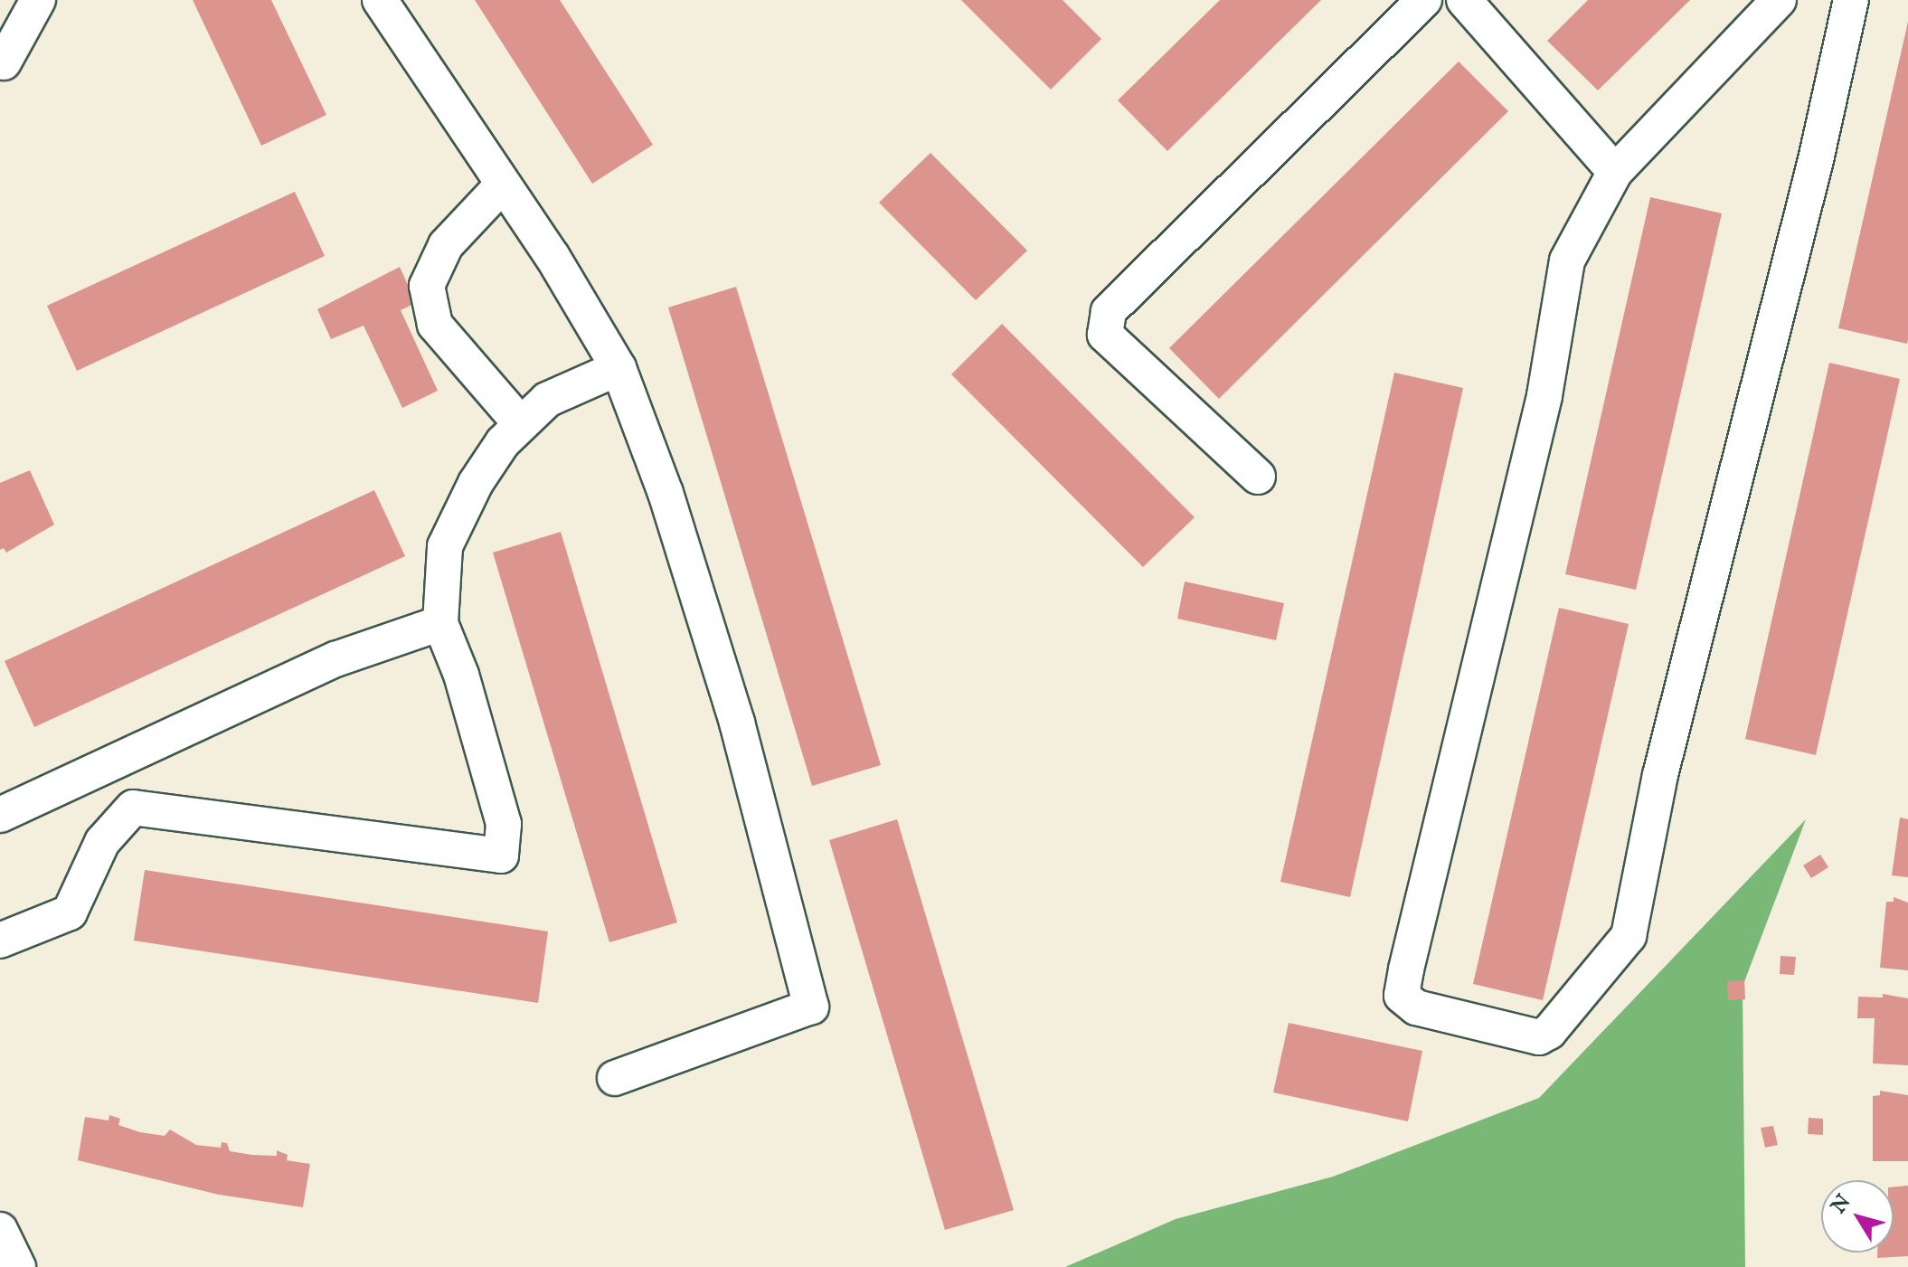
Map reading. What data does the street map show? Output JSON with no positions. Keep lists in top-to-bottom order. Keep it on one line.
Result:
{"north":"top left"}
